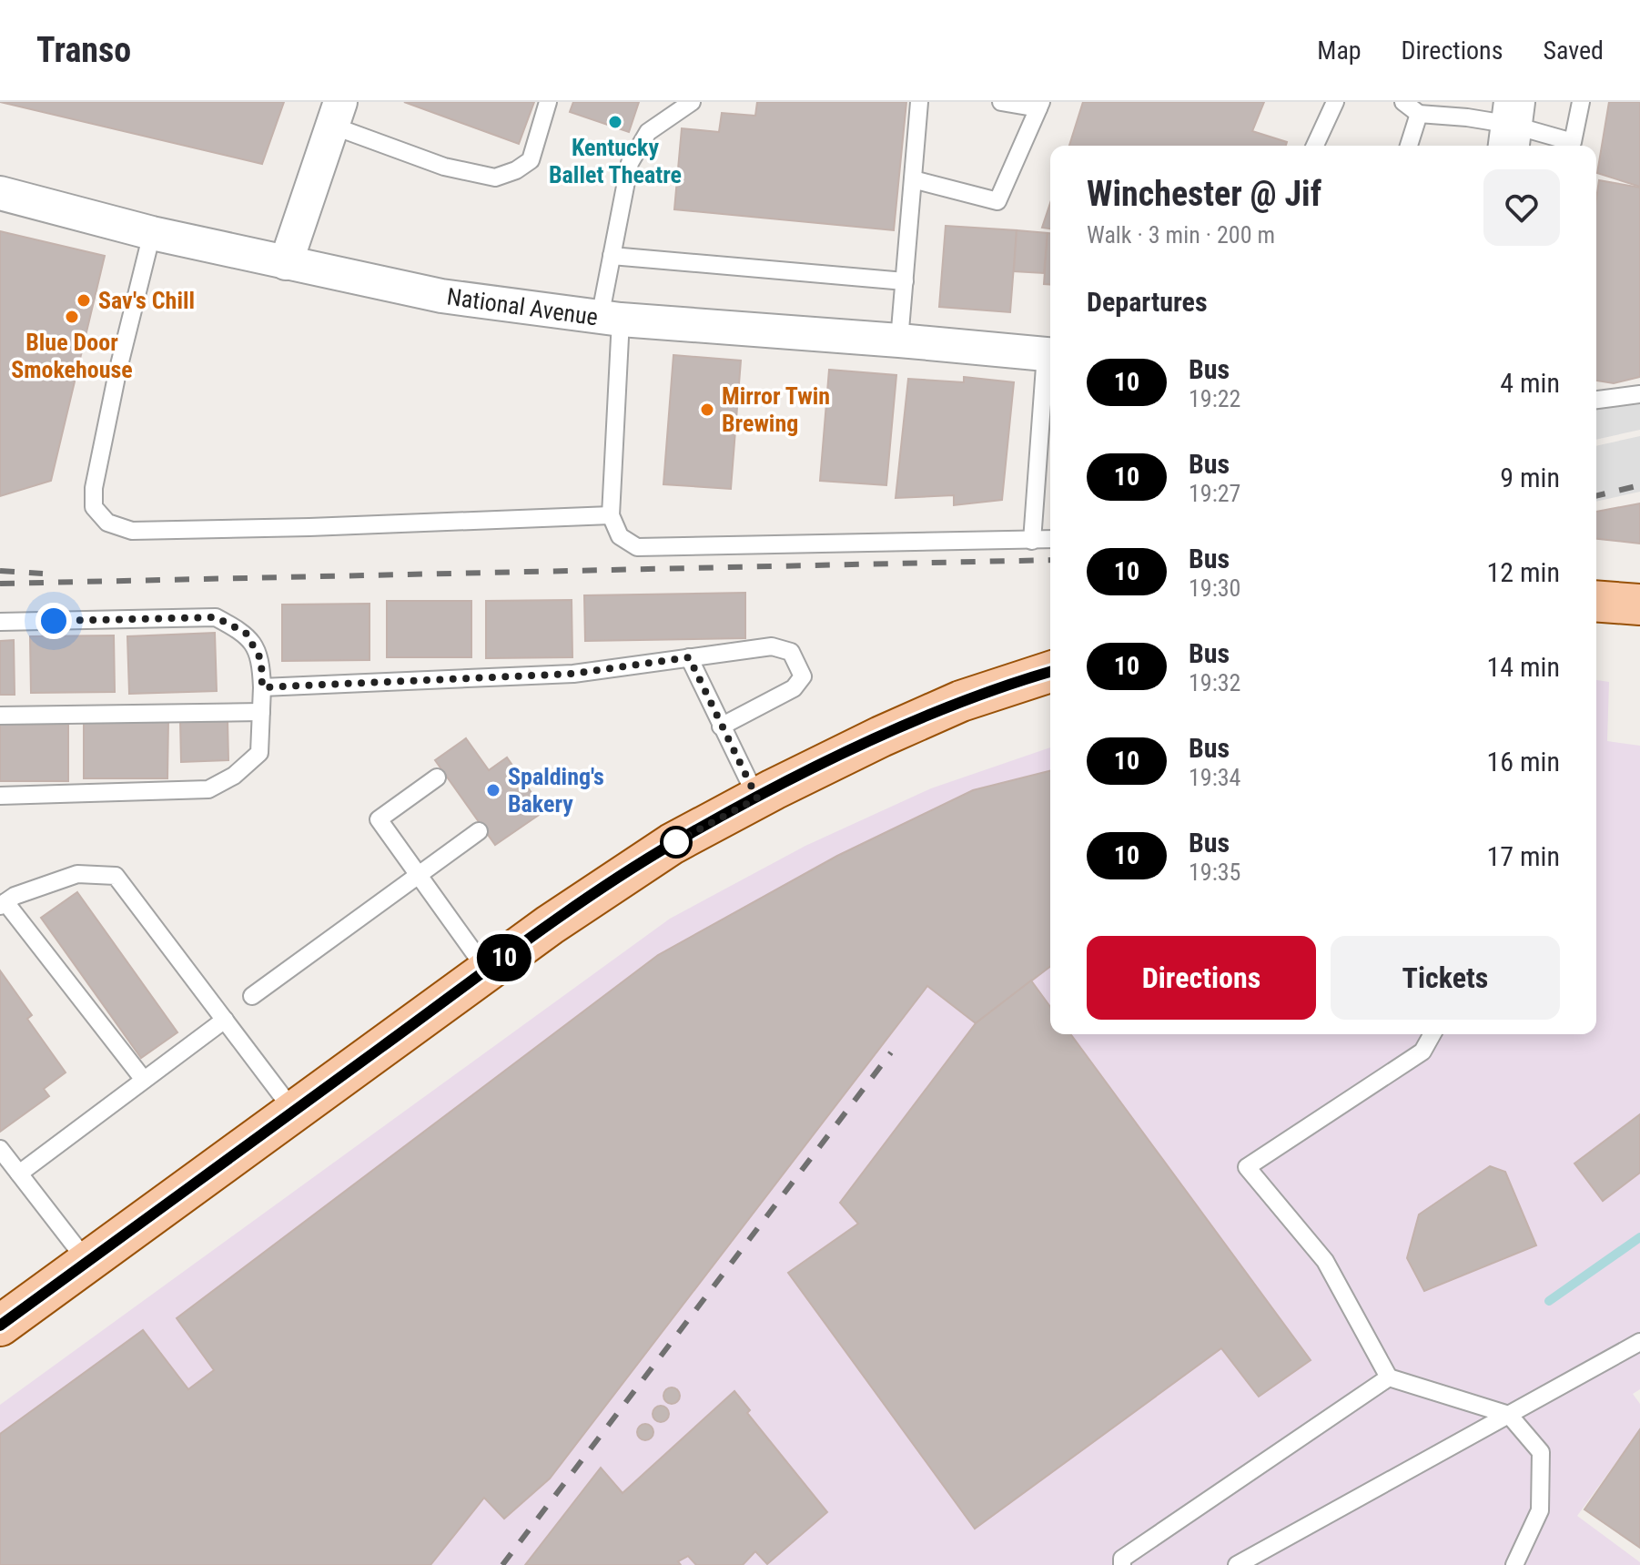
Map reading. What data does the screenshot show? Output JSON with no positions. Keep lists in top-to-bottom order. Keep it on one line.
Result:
{"streets":{"street":["National Avenue"]},"places":["Kentucky Ballet Theatre","Sav's Chill","Blue Door Smokehouse","Mirror Twin Brewing","Spalding's Bakery"],"lines":["bus line 10"],"page":{"header":"Transo","nav":["Map","Directions","Saved"],"on_map":"10","heading":[["Winchester @ Jif","Walk · 3 min · 200 m"],"Departures"],"list":[{"mark":"10","name":"Bus","note":"19:22","value":"4 min"},{"mark":"10","name":"Bus","note":"19:27","value":"9 min"},{"mark":"10","name":"Bus","note":"19:30","value":"12 min"},{"mark":"10","name":"Bus","note":"19:32","value":"14 min"},{"mark":"10","name":"Bus","note":"19:34","value":"16 min"},{"mark":"10","name":"Bus","note":"19:35","value":"17 min"}],"buttons":["Directions","Tickets"]}}
